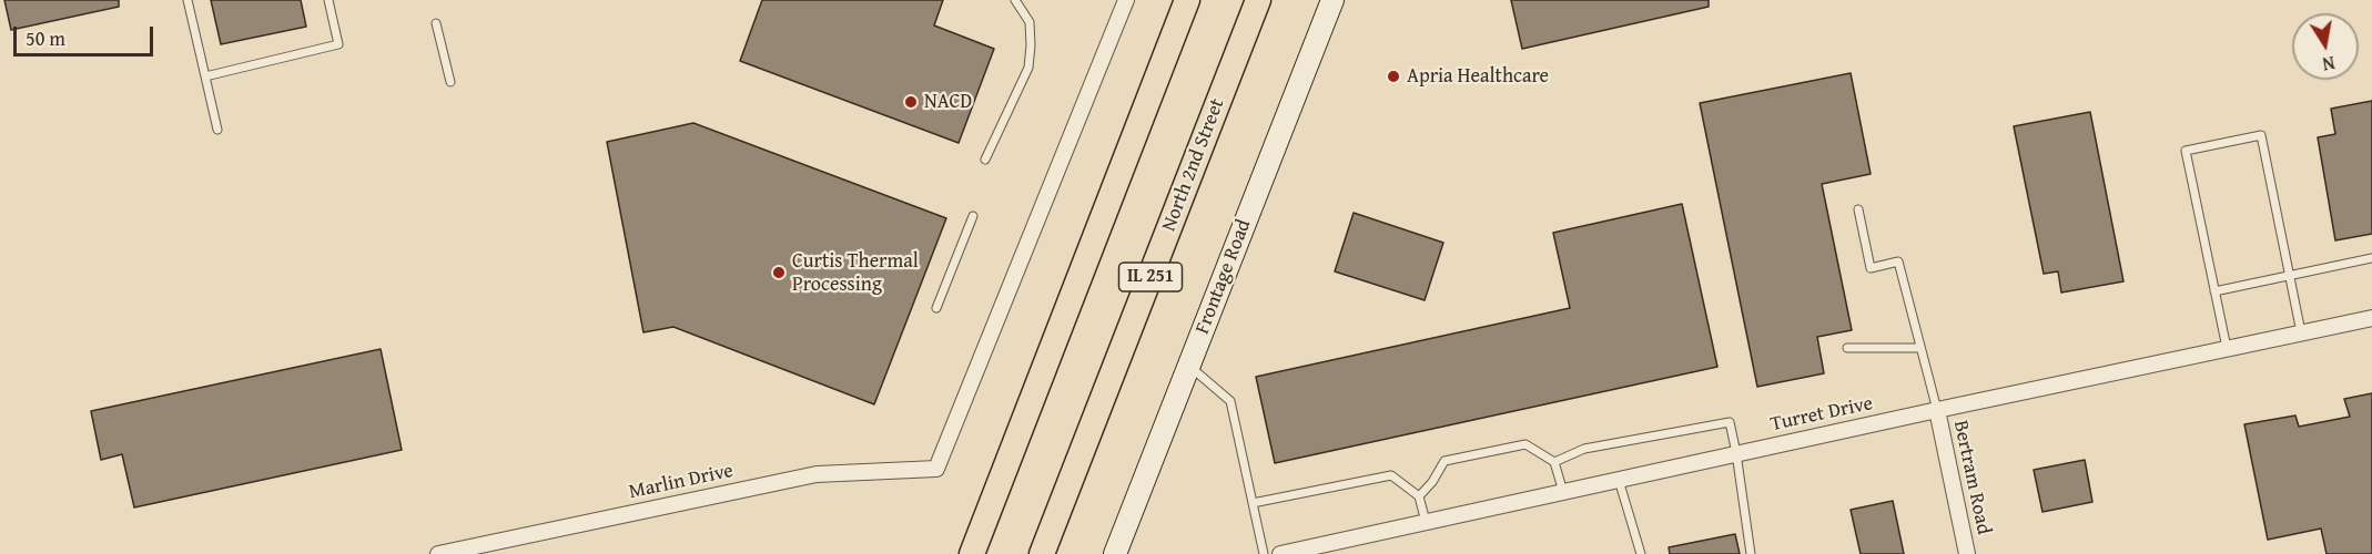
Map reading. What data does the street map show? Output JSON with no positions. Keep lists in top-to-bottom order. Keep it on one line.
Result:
{"streets":{"main road":["North 2nd Street","IL 251"],"street":["Frontage Road","Turret Drive","Bertram Road","Marlin Drive"]},"crossings":[["Turret Drive","Bertram Road"]],"places":["Apria Healthcare","NACD","Curtis Thermal Processing"],"scale_bar":"50 m","north":"bottom"}
